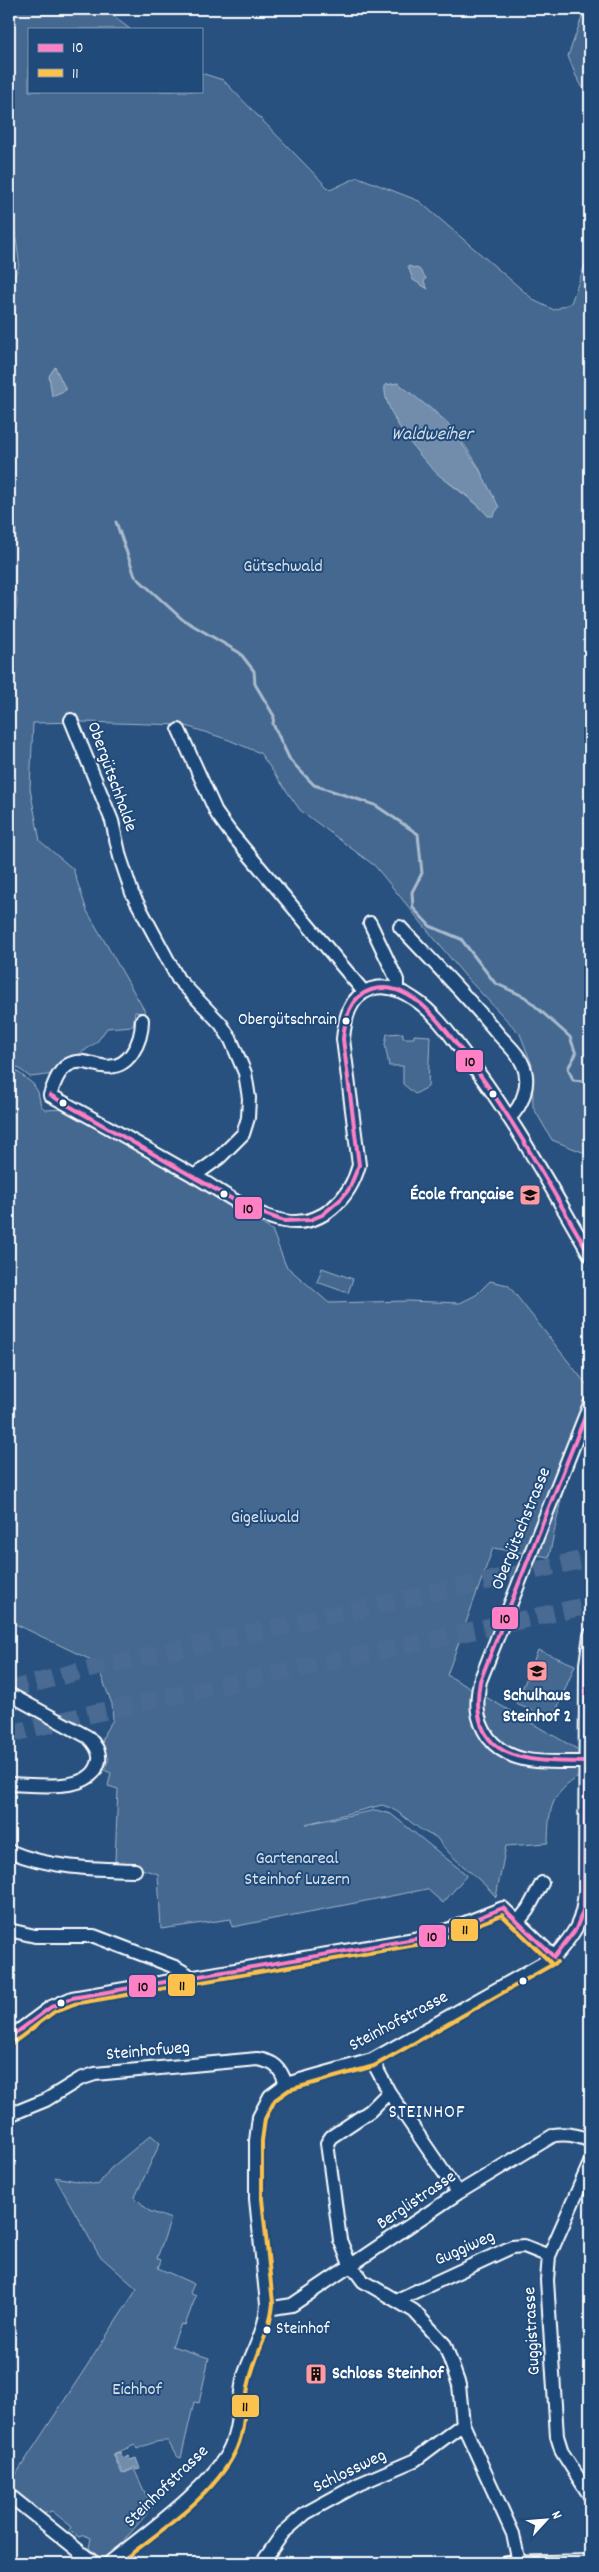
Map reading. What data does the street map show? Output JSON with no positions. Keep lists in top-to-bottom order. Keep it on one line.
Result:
{"streets":{"street":["Obergütschhalde","Obergütschstrasse","Steinhofstrasse","Steinhofweg","Berglistrasse","Guggiweg","Guggistrasse","Schlossweg"]},"crossings":[["Obergütschstrasse","Steinhofstrasse"],["Steinhofstrasse","Steinhofweg"],["Steinhofstrasse","Berglistrasse"],["Guggiweg","Guggistrasse"]],"districts":["STEINHOF"],"water":["Waldweiher"],"parks":["Gütschwald","Gigeliwald","Gartenareal Steinhof Luzern","Eichhof"],"places":{"other":["Obergütschrain","Steinhof"],"school or university":["École française","Schulhaus Steinhof 2"],"building":["Schloss Steinhof"]},"lines":["transit line 10","transit line 11"],"legend":["10","11"],"north":"top right"}
